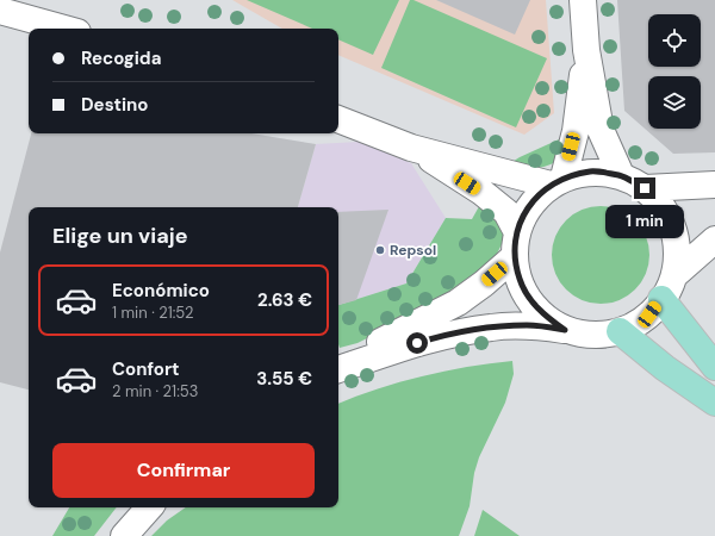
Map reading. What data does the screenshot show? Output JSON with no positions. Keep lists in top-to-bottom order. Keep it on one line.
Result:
{"places":["Repsol"],"page":{"banner":["Recogida","Destino"],"bubble":"1 min","heading":"Elige un viaje","list":[{"name":"Económico","note":"1 min · 21:52","value":"2.63 €"},{"name":"Confort","note":"2 min · 21:53","value":"3.55 €"}],"buttons":"Confirmar"}}
